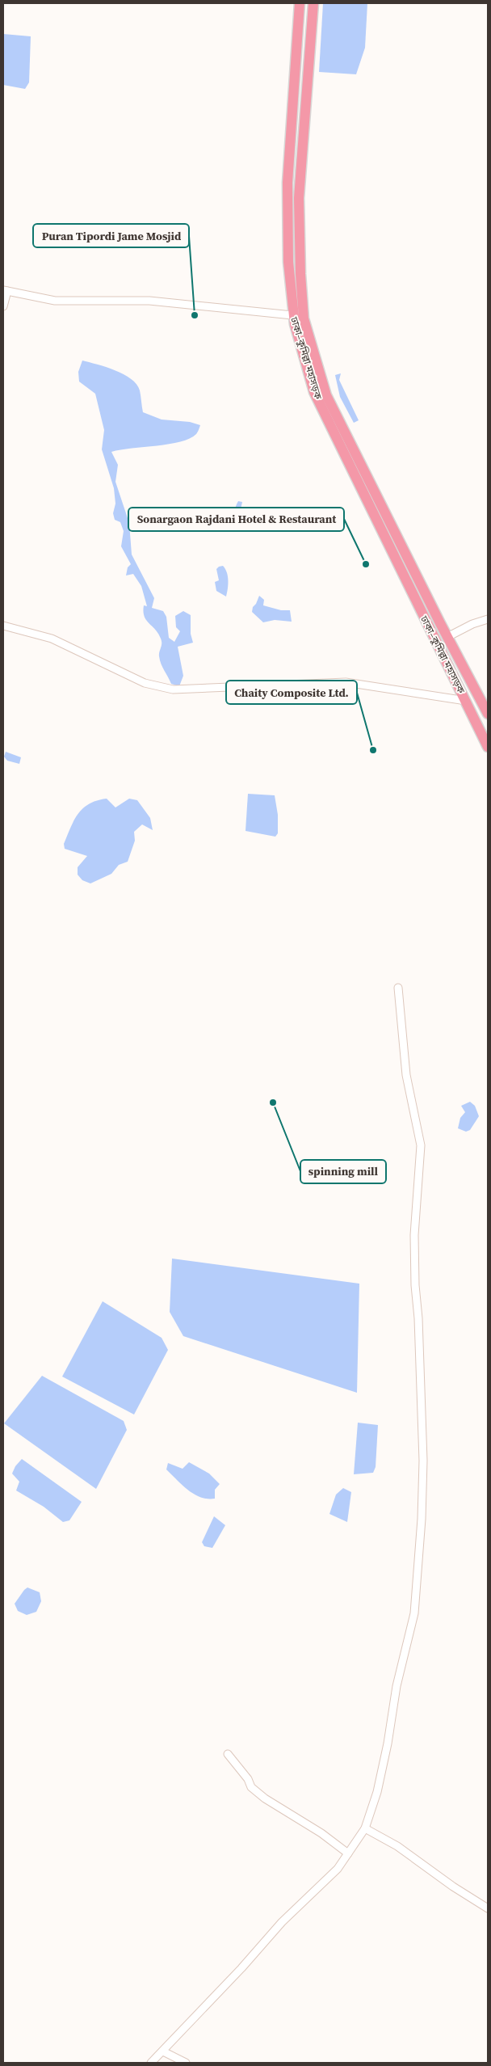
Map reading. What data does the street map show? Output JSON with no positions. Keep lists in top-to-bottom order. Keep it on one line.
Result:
{"streets":{"highway":["ঢাকা–কুমিল্লা মহাসড়ক"]},"places":["Puran Tipordi Jame Mosjid","Sonargaon Rajdani Hotel & Restaurant","Chaity Composite Ltd.","spinning mill"]}
